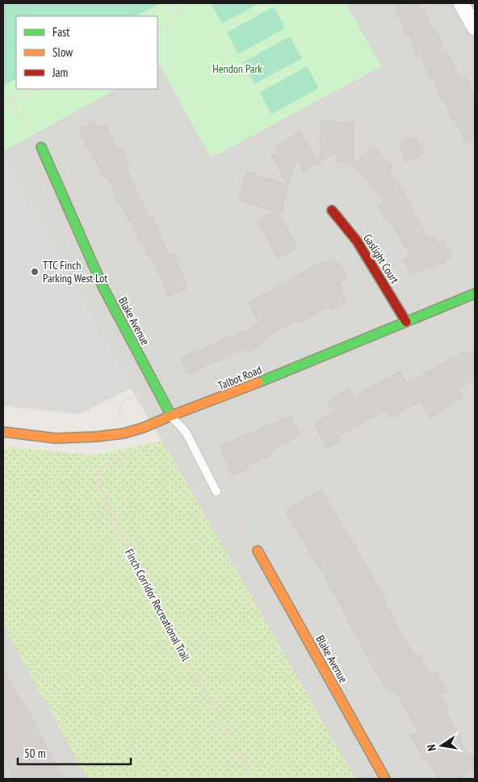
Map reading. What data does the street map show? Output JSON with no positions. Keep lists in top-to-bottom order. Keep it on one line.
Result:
{"streets":{"street":["Gaslight Court","Blake Avenue","Talbot Road"],"path":["Finch Corridor Recreational Trail"]},"crossings":[["Gaslight Court","Talbot Road"],["Blake Avenue","Talbot Road"]],"parks":["Hendon Park"],"places":["TTC Finch Parking West Lot"],"legend":["Fast","Slow","Jam"],"scale_bar":"50 m","north":"left"}
